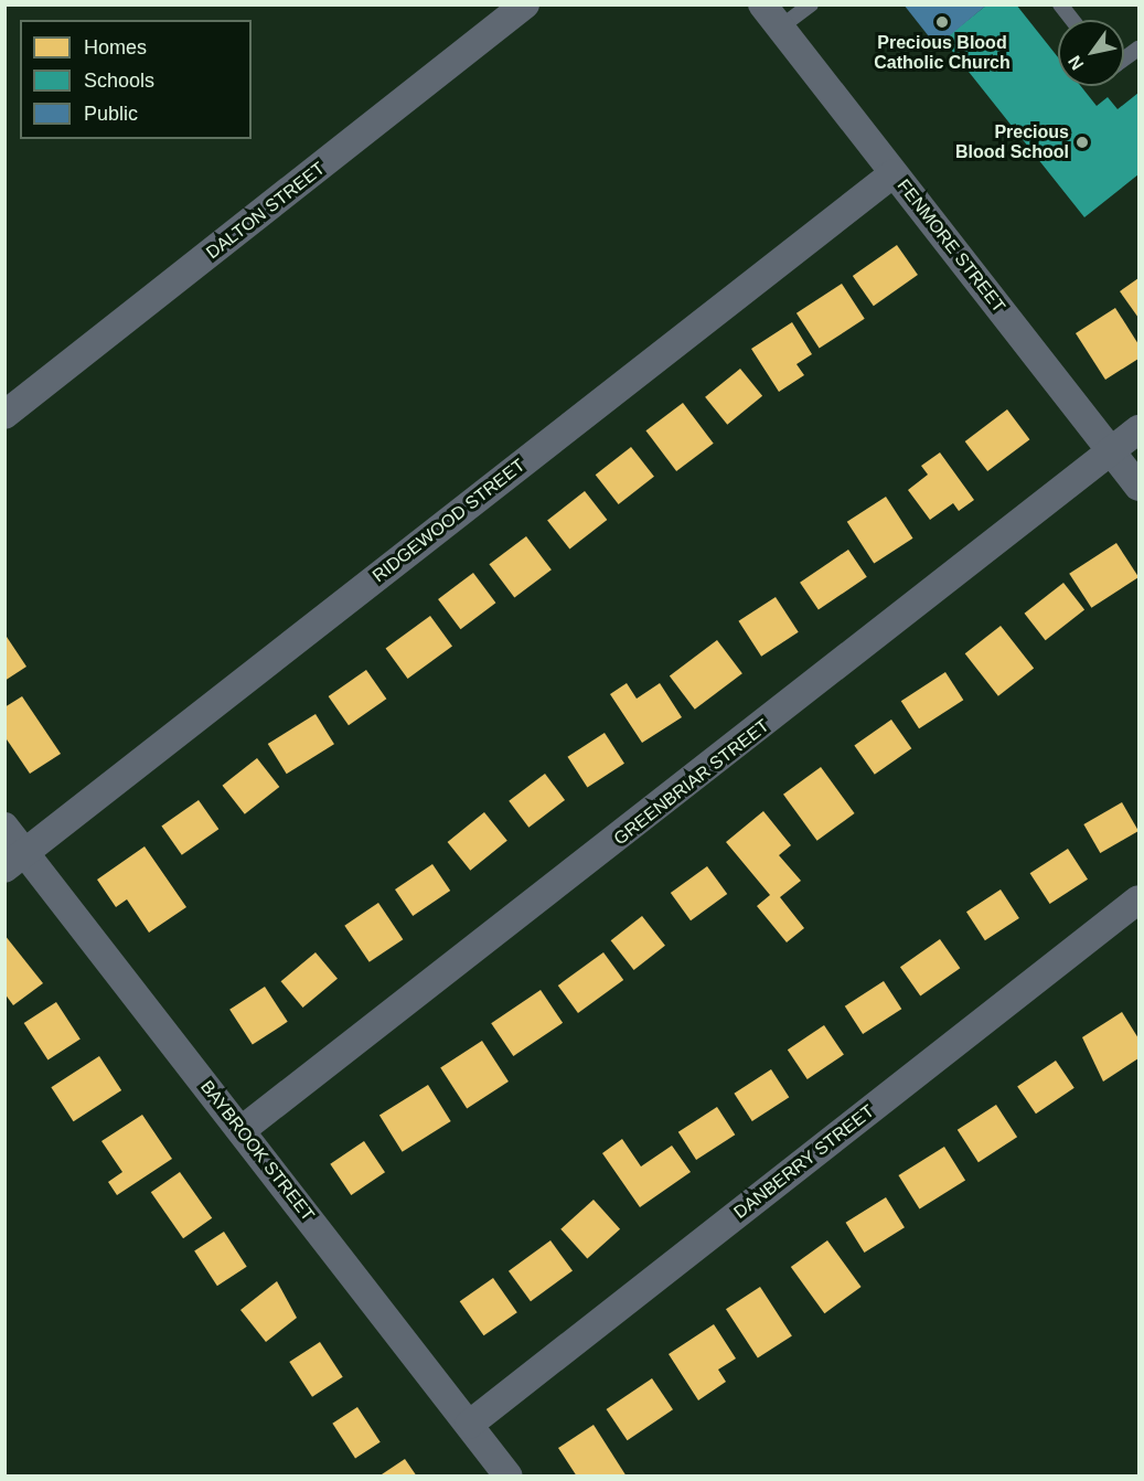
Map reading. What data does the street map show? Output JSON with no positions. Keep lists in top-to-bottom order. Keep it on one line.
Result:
{"streets":{"street":["DALTON STREET","FENMORE STREET","RIDGEWOOD STREET","GREENBRIAR STREET","BAYBROOK STREET","DANBERRY STREET"]},"crossings":[["FENMORE STREET","RIDGEWOOD STREET"],["FENMORE STREET","GREENBRIAR STREET"],["RIDGEWOOD STREET","BAYBROOK STREET"],["GREENBRIAR STREET","BAYBROOK STREET"],["BAYBROOK STREET","DANBERRY STREET"]],"places":["Precious Blood Catholic Church","Precious Blood School"],"legend":["Homes","Schools","Public"],"north":"bottom left"}
